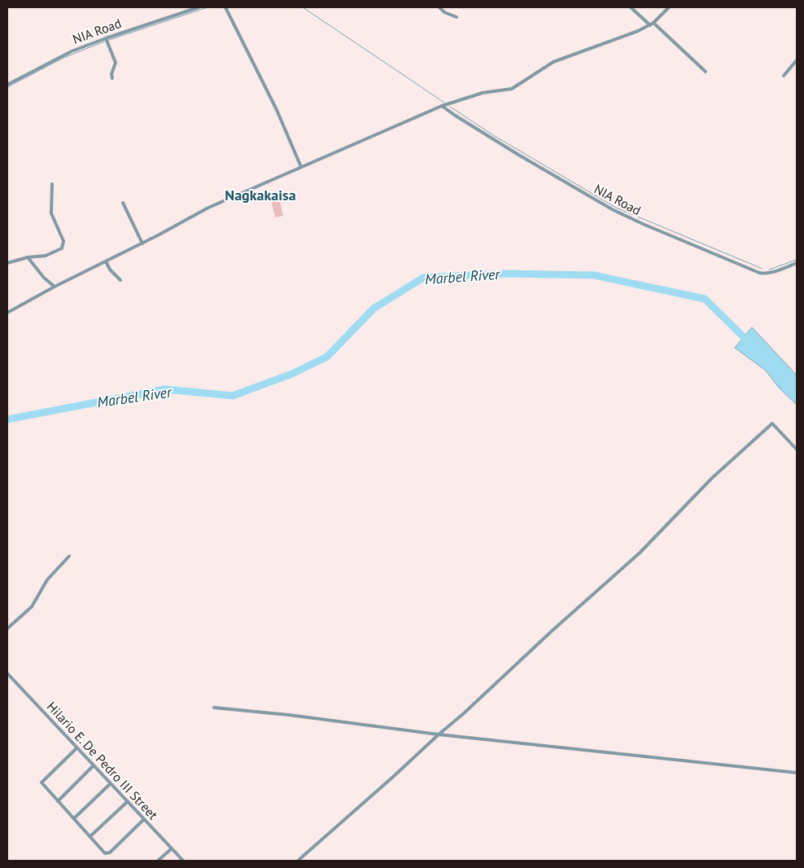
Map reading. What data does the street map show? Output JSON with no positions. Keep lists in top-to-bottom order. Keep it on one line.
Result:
{"streets":{"street":["NIA Road","Hilario E. De Pedro III Street"]},"districts":["Nagkakaisa"],"water":["Marbel River"]}
